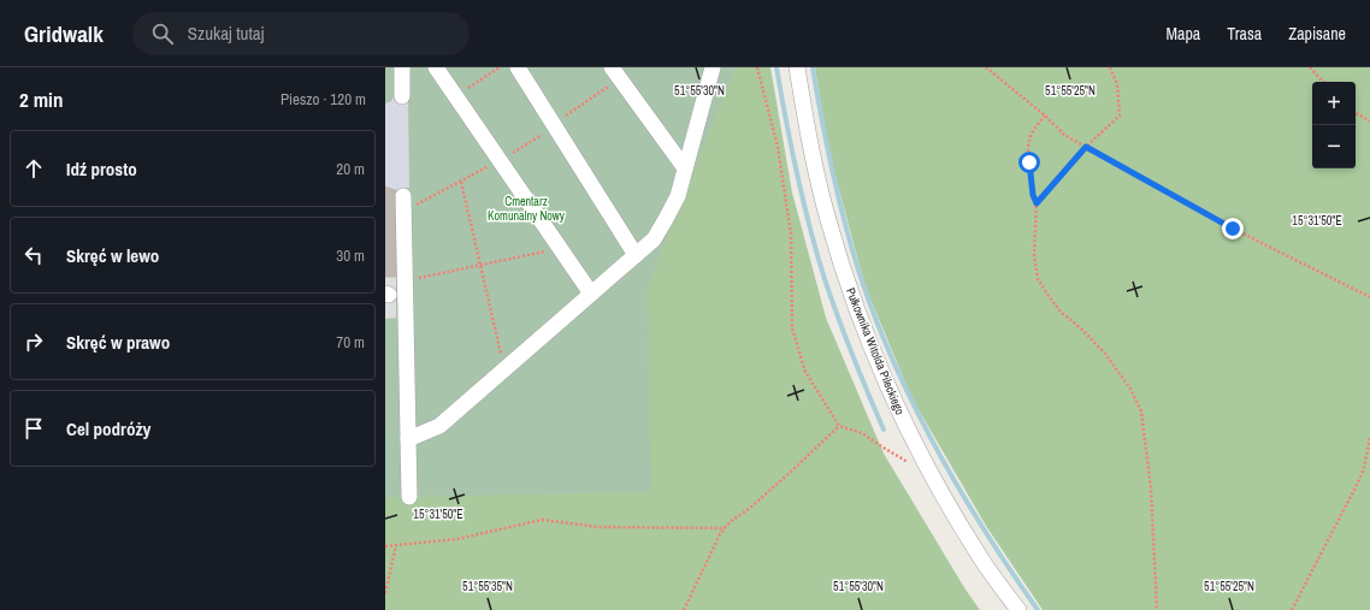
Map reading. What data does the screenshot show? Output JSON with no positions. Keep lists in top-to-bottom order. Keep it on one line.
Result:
{"streets":{"street":["Pułkownika Witolda Pileckiego"]},"parks":["Cmentarz Komunalny Nowy"],"page":{"header":"Gridwalk","search":"Szukaj tutaj","nav":["Mapa","Trasa","Zapisane"],"heading":["2 min","Pieszo · 120 m"],"map_buttons":["+","−"],"list":[["Idź prosto","20 m"],["Skręć w lewo","30 m"],["Skręć w prawo","70 m"],"Cel podróży"]},"coordinates":["51°55'30\"N","51°55'25\"N","15°31'50\"E","51°55'35\"N"]}
